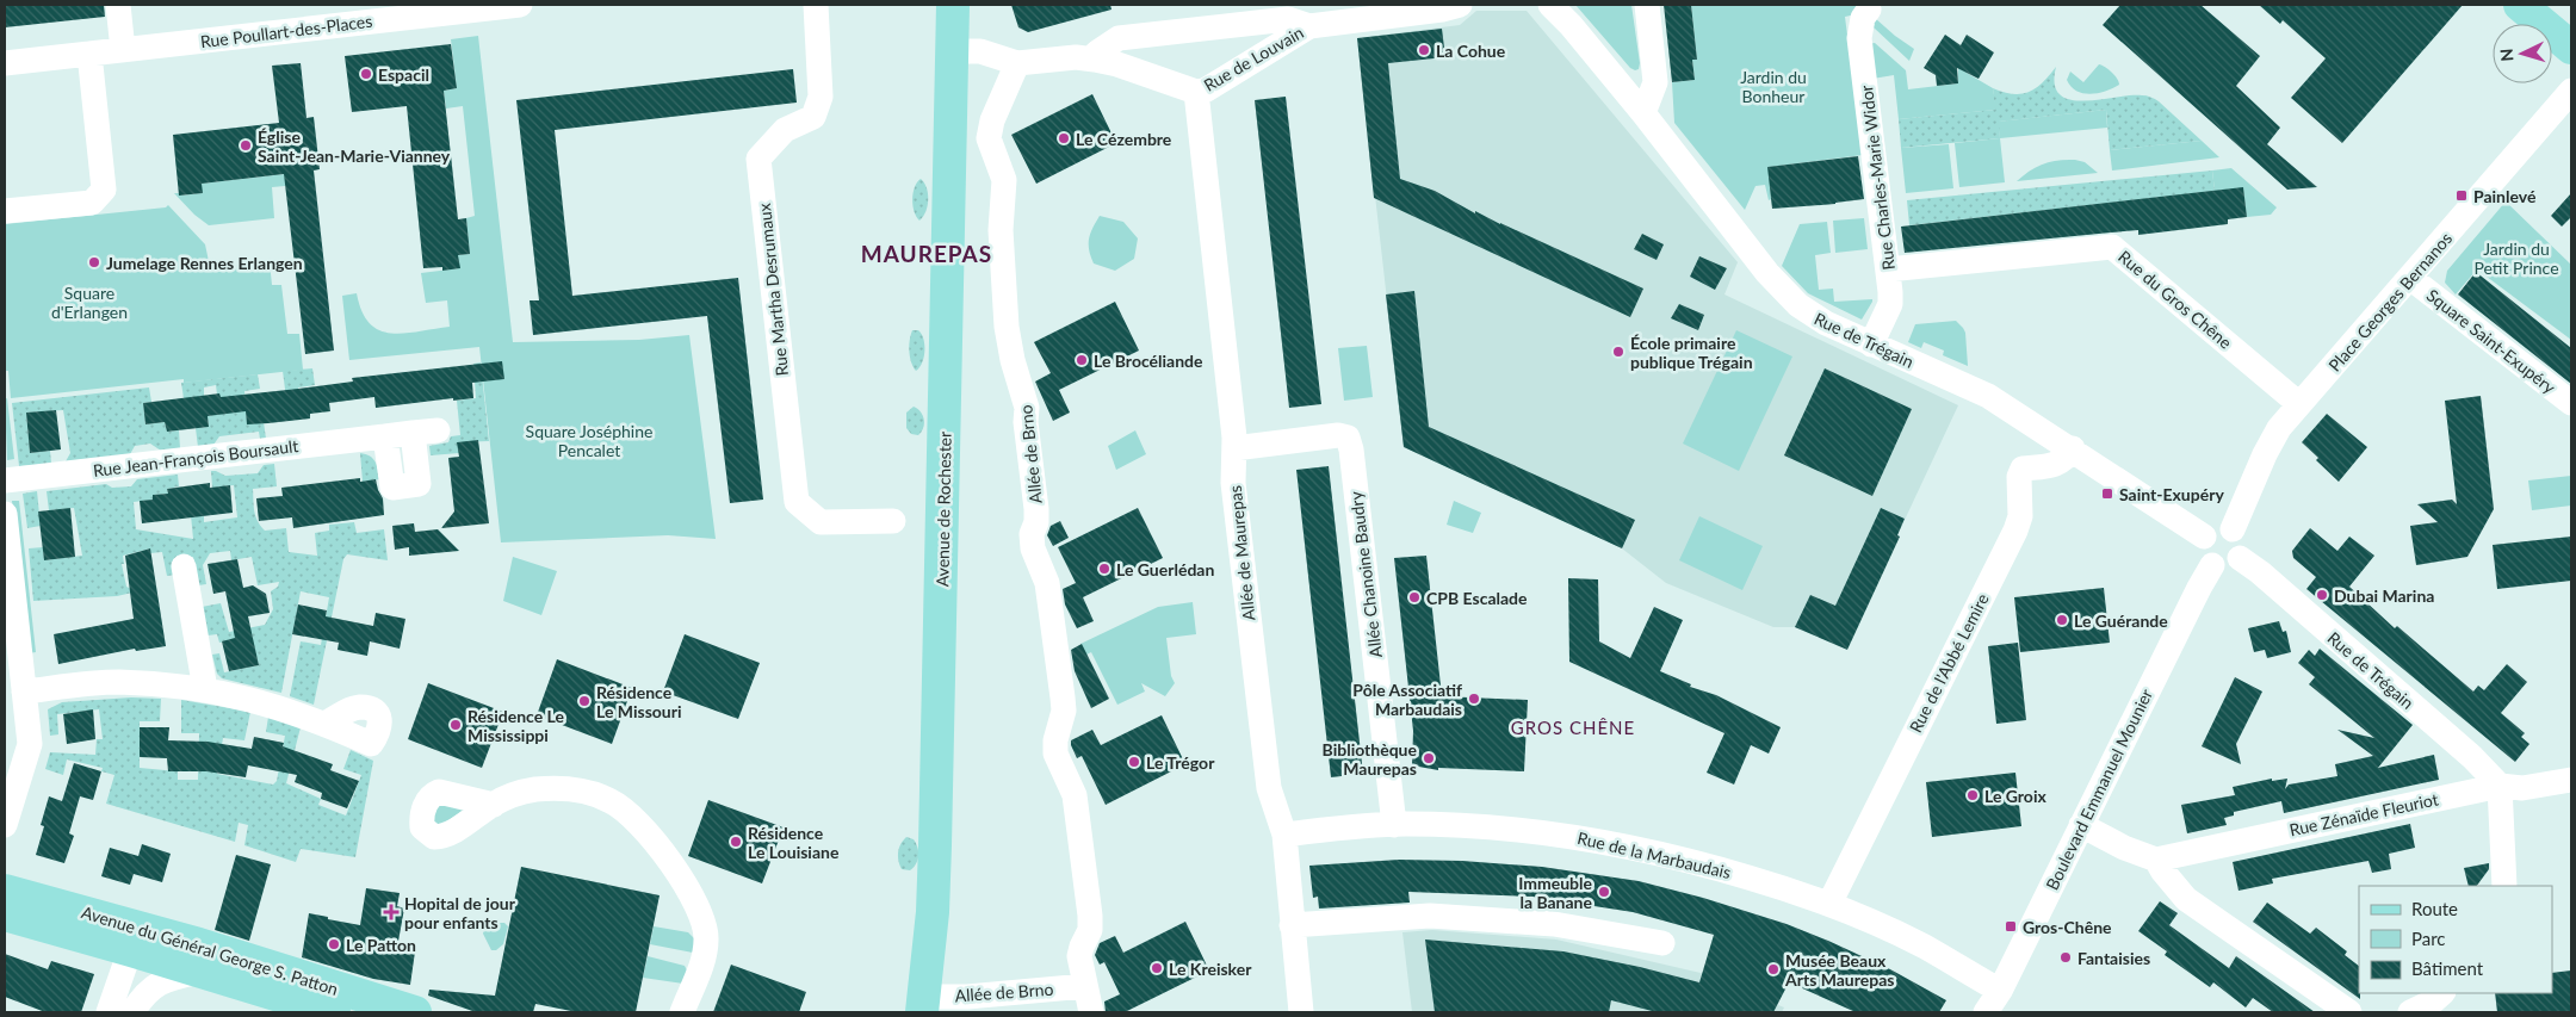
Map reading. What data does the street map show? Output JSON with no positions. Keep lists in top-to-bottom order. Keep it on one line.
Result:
{"streets":{"main road":["Avenue de Rochester","Avenue du Général George S. Patton"],"street":["Rue Poullart-des-Places","Rue de Louvain","Rue Charles-Marie Widor","Rue Martha Desrumaux","Rue du Gros Chêne","Place Georges Bernanos","Rue de Trégain","Square Saint-Exupéry","Allée de Brno","Rue Jean-François Boursault","Allée de Maurepas","Allée Chanoine Baudry","Rue de l'Abbé Lemire","Boulevard Emmanuel Mounier","Rue Zénaïde Fleuriot","Rue de la Marbaudais"]},"crossings":[["Rue de Louvain","Allée de Brno"],["Rue de Louvain","Avenue de Rochester"],["Rue de Louvain","Allée de Maurepas"],["Rue Charles-Marie Widor","Rue du Gros Chêne"],["Rue Charles-Marie Widor","Rue de Trégain"],["Rue du Gros Chêne","Place Georges Bernanos"],["Place Georges Bernanos","Rue de Trégain"],["Place Georges Bernanos","Square Saint-Exupéry"],["Place Georges Bernanos","Boulevard Emmanuel Mounier"],["Rue de Trégain","Rue de l'Abbé Lemire"],["Rue de Trégain","Boulevard Emmanuel Mounier"],["Rue de Trégain","Rue Zénaïde Fleuriot"],["Allée de Brno","Avenue de Rochester"],["Allée de Maurepas","Allée Chanoine Baudry"],["Allée de Maurepas","Rue de la Marbaudais"],["Allée Chanoine Baudry","Rue de la Marbaudais"],["Rue de l'Abbé Lemire","Rue de la Marbaudais"],["Boulevard Emmanuel Mounier","Rue de la Marbaudais"]],"districts":["MAUREPAS","GROS CHÊNE"],"parks":["Jardin du Bonheur","Jardin du Petit Prince","Square d'Erlangen","Square Joséphine Pencalet"],"places":{"other":["La Cohue","Espacil","Le Cézembre","Église Saint-Jean-Marie-Vianney","Jumelage Rennes Erlangen","École primaire publique Trégain","Le Brocéliande","Le Guerlédan","Dubai Marina","CPB Escalade","Le Guérande","Pôle Associatif Marbaudais","Résidence Le Missouri","Résidence Le Mississippi","Bibliothèque Maurepas","Le Trégor","Le Groix","Résidence Le Louisiane","Immeuble la Banane","Le Patton","Fantaisies","Le Kreisker","Musée Beaux Arts Maurepas"],"transit":["Painlevé","Saint-Exupéry","Gros-Chêne"],"health":["Hopital de jour pour enfants"]},"legend":["Route","Parc","Bâtiment"],"north":"left"}
